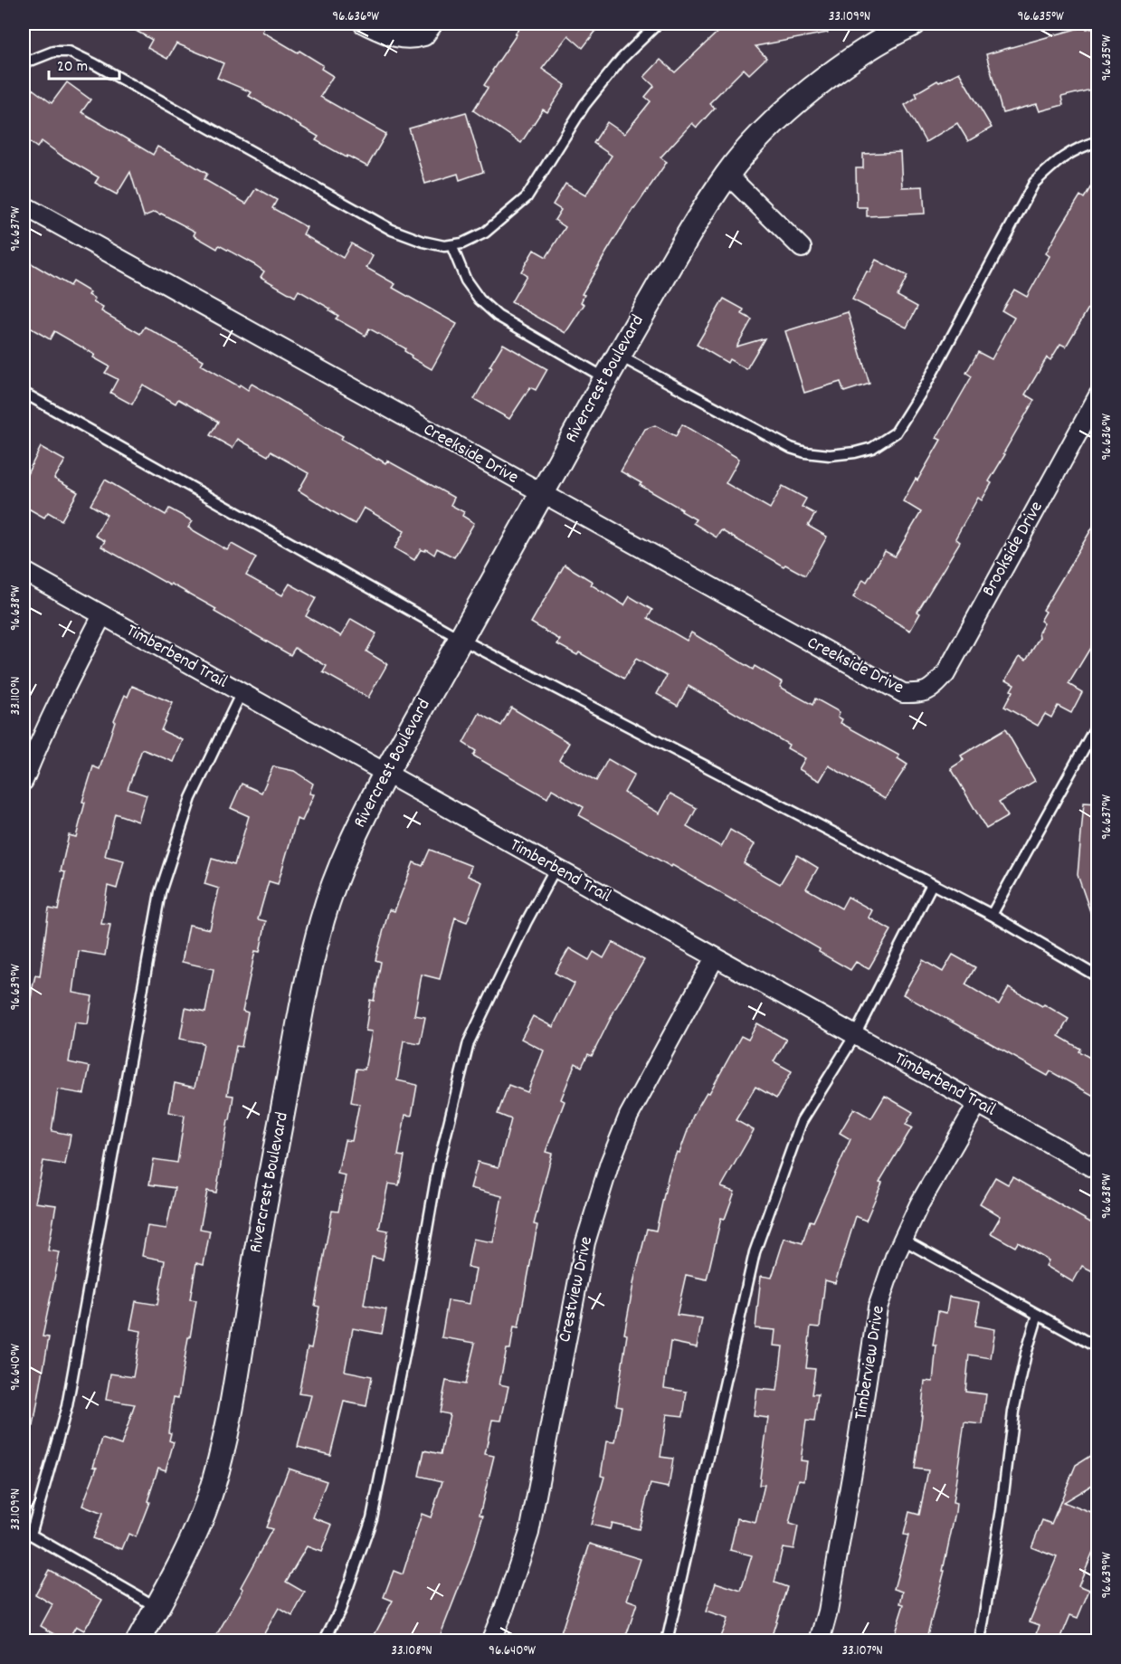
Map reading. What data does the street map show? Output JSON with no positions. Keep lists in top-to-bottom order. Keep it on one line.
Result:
{"streets":{"street":["Rivercrest Boulevard","Creekside Drive","Brookside Drive","Timberbend Trail","Crestview Drive","Timberview Drive"]},"crossings":[["Rivercrest Boulevard","Creekside Drive"],["Rivercrest Boulevard","Timberbend Trail"],["Creekside Drive","Brookside Drive"],["Timberbend Trail","Crestview Drive"],["Timberbend Trail","Timberview Drive"]],"scale_bar":"20 m","coordinates":["96.636°W","33.109°N","96.635°W","96.637°W","96.638°W","33.110°N","96.639°W","96.640°W","33.108°N","33.107°N"]}
